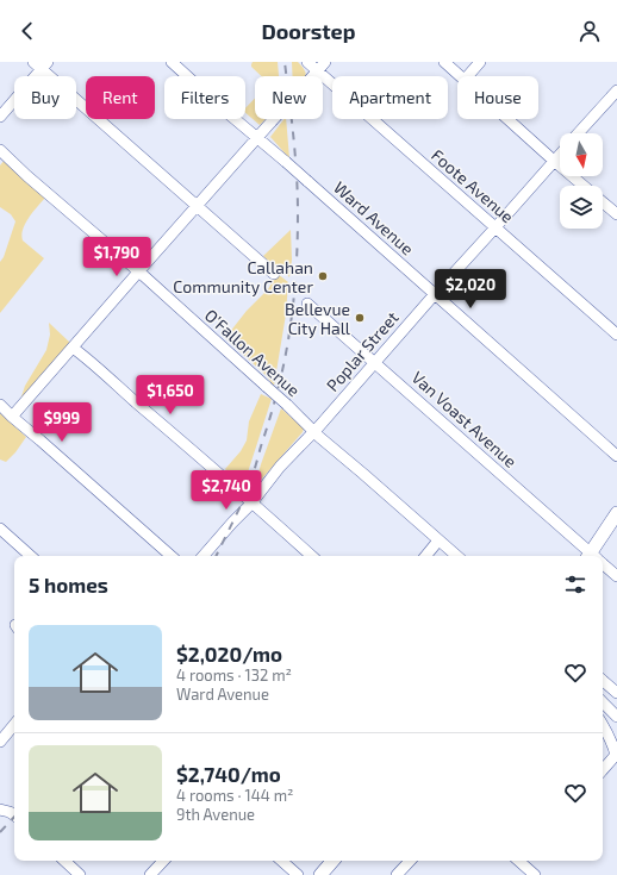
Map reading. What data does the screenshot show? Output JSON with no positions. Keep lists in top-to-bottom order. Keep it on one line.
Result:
{"streets":{"street":["Foote Avenue","Ward Avenue","Poplar Street","O’Fallon Avenue","Van Voast Avenue"]},"crossings":[["Foote Avenue","Poplar Street"],["Ward Avenue","Poplar Street"],["Poplar Street","O’Fallon Avenue"],["Poplar Street","Van Voast Avenue"]],"places":["Callahan Community Center","Bellevue City Hall"],"north":"bottom","page":{"header":"Doorstep","chip":["Buy","Rent","Filters","New","Apartment","House"],"price":["$1,790","$2,020","$1,650","$999","$2,740"],"heading":"5 homes","list":[{"name":"$2,020/mo","note":"4 rooms · 132 m² · Ward Avenue"},{"name":"$2,740/mo","note":"4 rooms · 144 m² · 9th Avenue"}]}}
